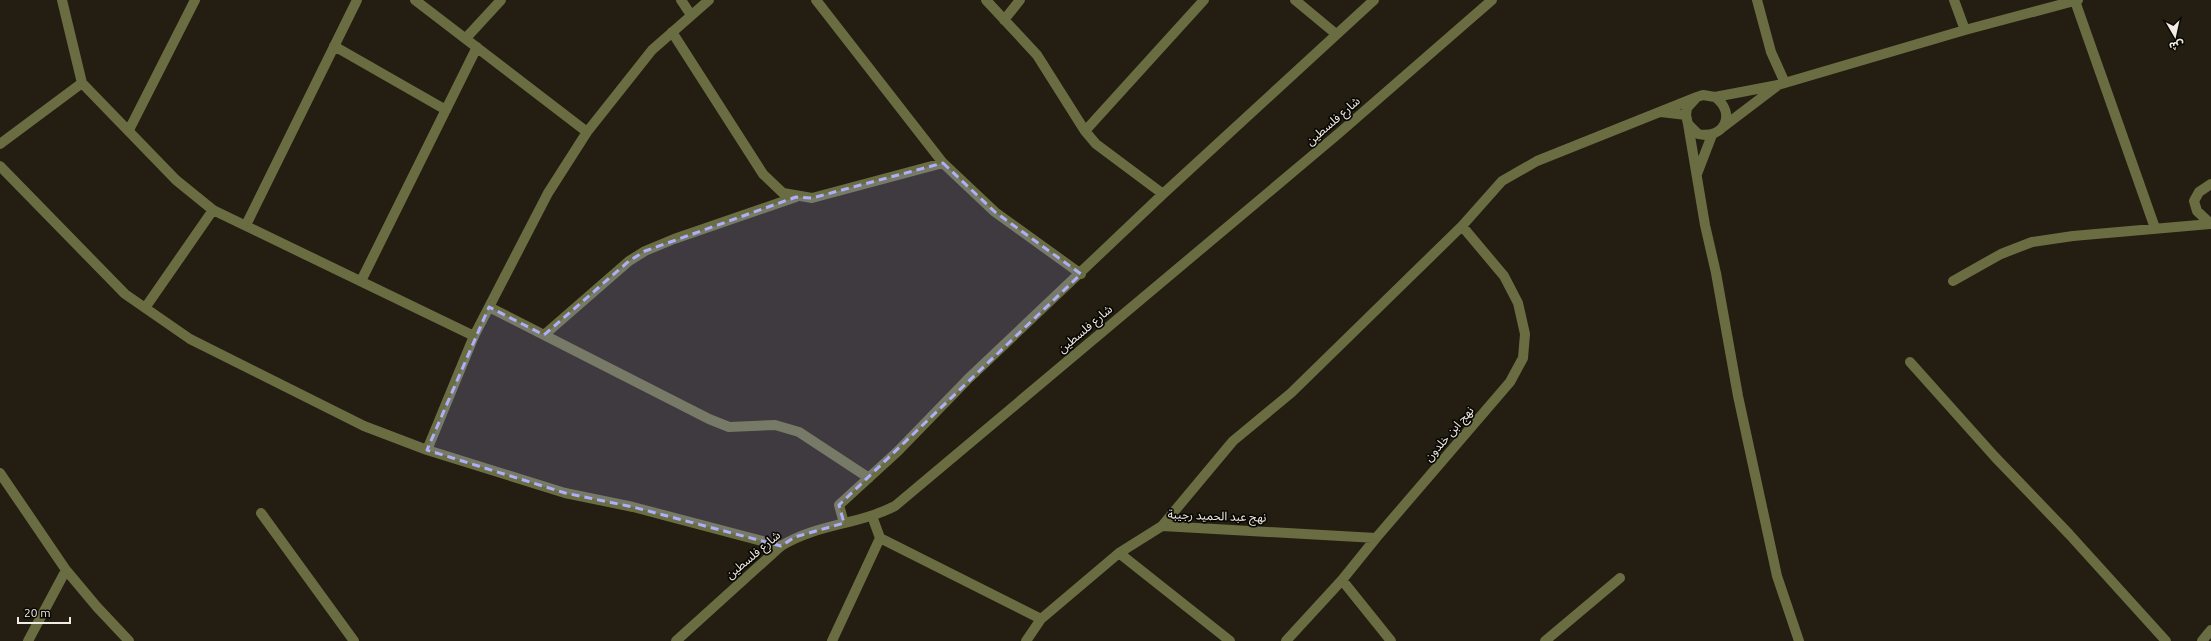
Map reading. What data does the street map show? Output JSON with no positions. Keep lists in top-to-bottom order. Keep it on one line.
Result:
{"streets":{"street":["شارع فلسطين","نهج ابن خلدون","نهج عبد الحميد رجيبة"]},"crossings":[["نهج ابن خلدون","نهج عبد الحميد رجيبة"]],"scale_bar":"20 m","north":"bottom"}
